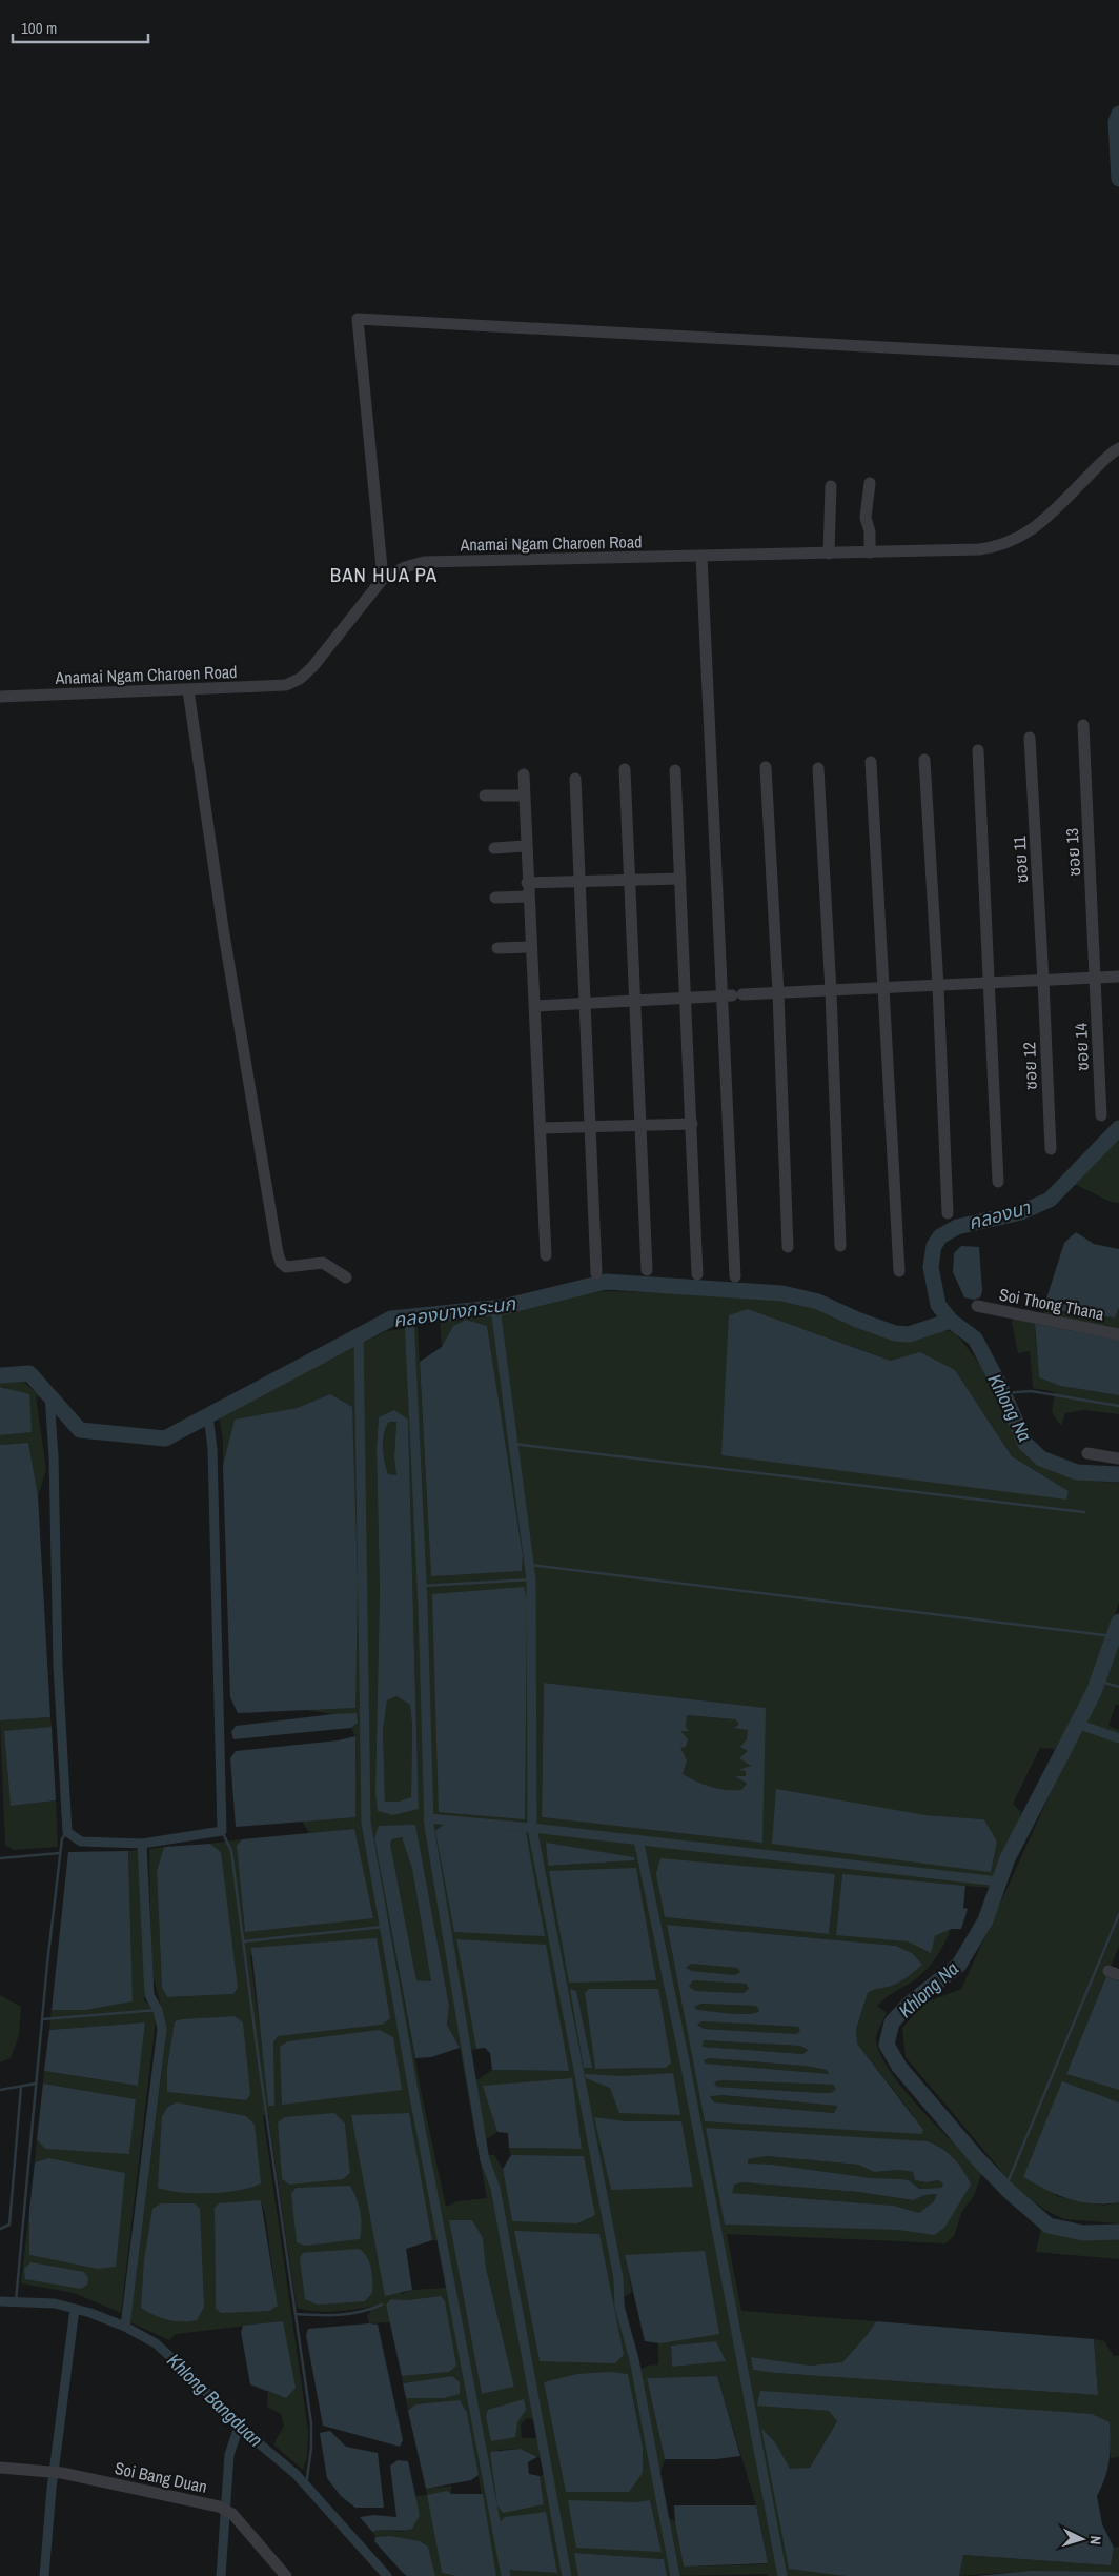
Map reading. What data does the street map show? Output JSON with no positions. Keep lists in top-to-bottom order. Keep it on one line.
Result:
{"streets":{"street":["Anamai Ngam Charoen Road","ซอย 13","ซอย 11","ซอย 14","ซอย 12","Soi Thong Thana","Soi Bang Duan"]},"crossings":[["ซอย 13","ซอย 14"],["ซอย 11","ซอย 12"]],"districts":["BAN HUA PA"],"water":["คลองนา","คลองบางกระนก","Khlong Na","Khlong Bangduan"],"scale_bar":"100 m","north":"right"}
